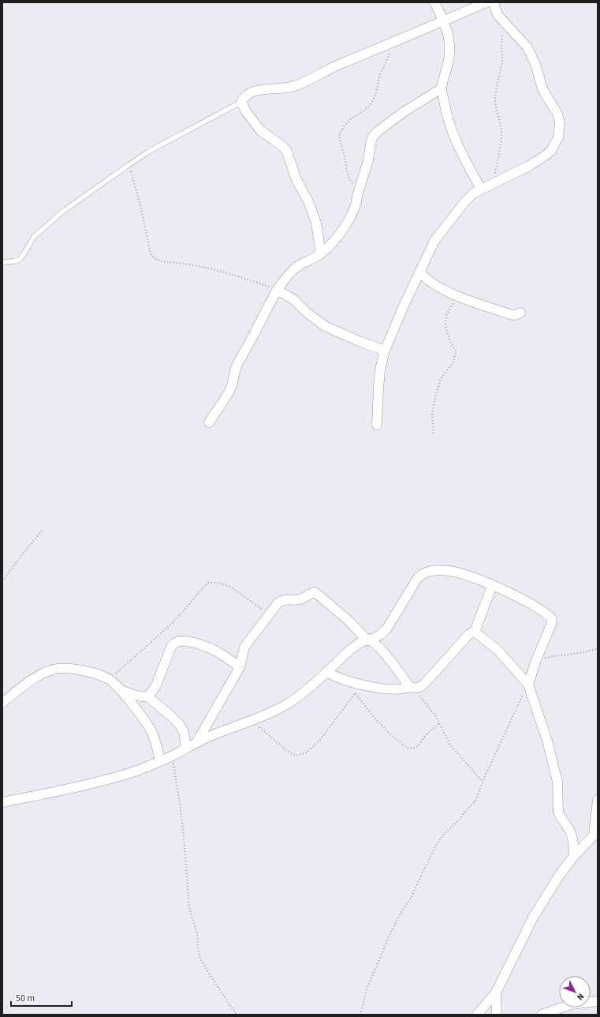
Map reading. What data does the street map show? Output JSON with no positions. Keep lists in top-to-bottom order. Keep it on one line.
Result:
{"scale_bar":"50 m","north":"bottom right"}
